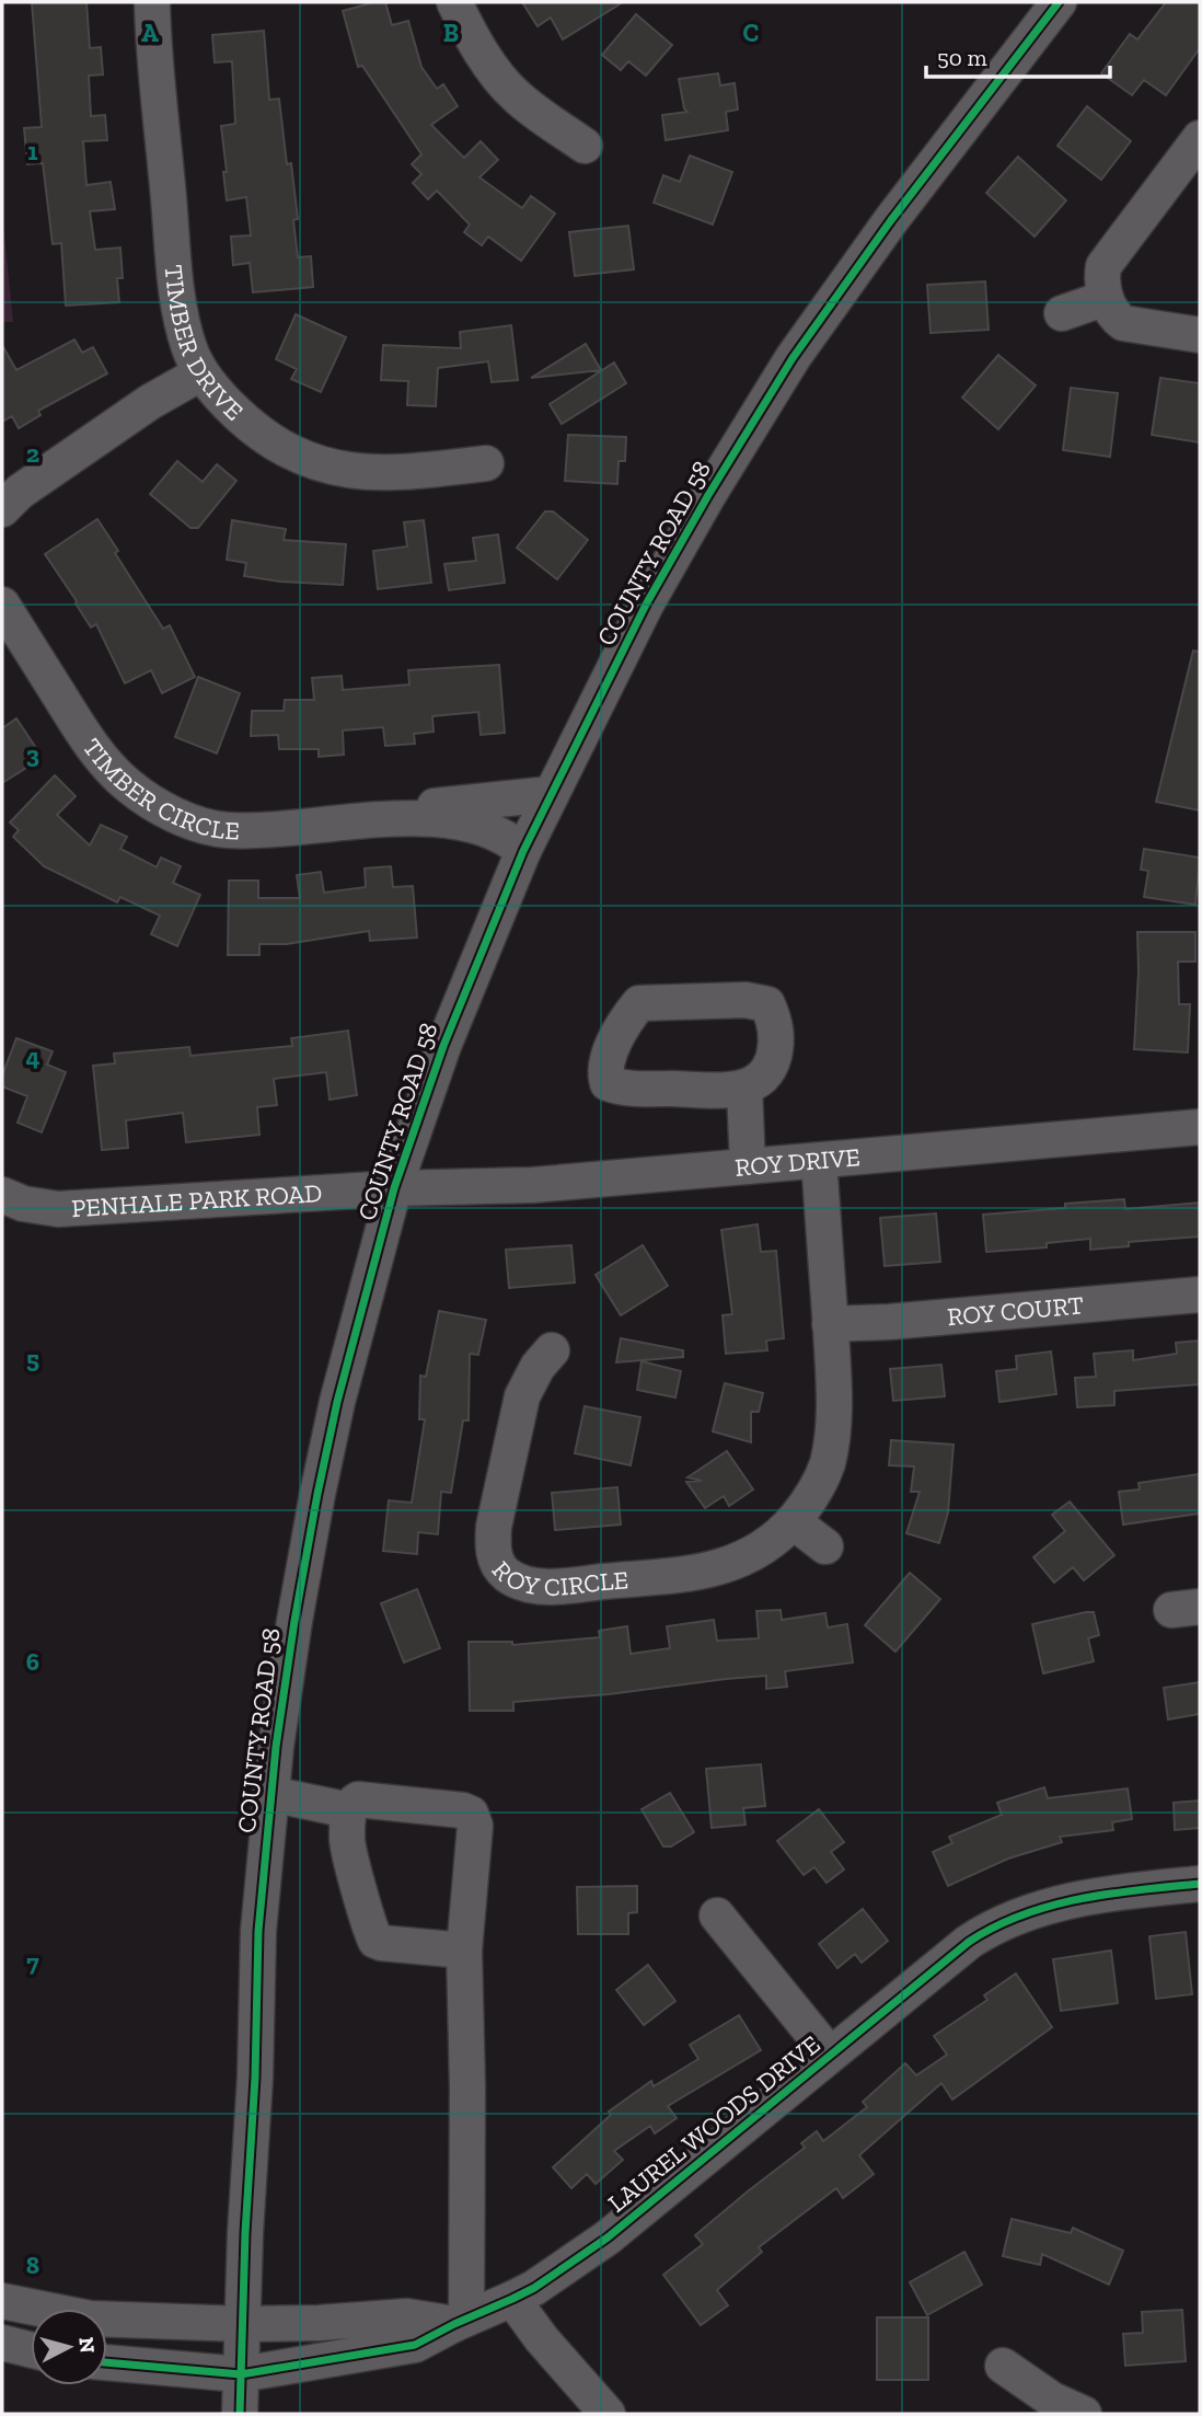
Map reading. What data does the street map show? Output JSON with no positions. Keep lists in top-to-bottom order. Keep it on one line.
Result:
{"streets":{"street":["TIMBER DRIVE","COUNTY ROAD 58","TIMBER CIRCLE","ROY DRIVE","PENHALE PARK ROAD","ROY COURT","ROY CIRCLE","LAUREL WOODS DRIVE"]},"crossings":[["COUNTY ROAD 58","TIMBER CIRCLE"],["COUNTY ROAD 58","ROY DRIVE"],["COUNTY ROAD 58","PENHALE PARK ROAD"],["COUNTY ROAD 58","LAUREL WOODS DRIVE"],["ROY DRIVE","PENHALE PARK ROAD"],["ROY DRIVE","ROY CIRCLE"],["ROY COURT","ROY CIRCLE"]],"scale_bar":"50 m","north":"right","grid":{"columns":["A","B","C"],"rows":["1","2","3","4","5","6","7","8"]}}
